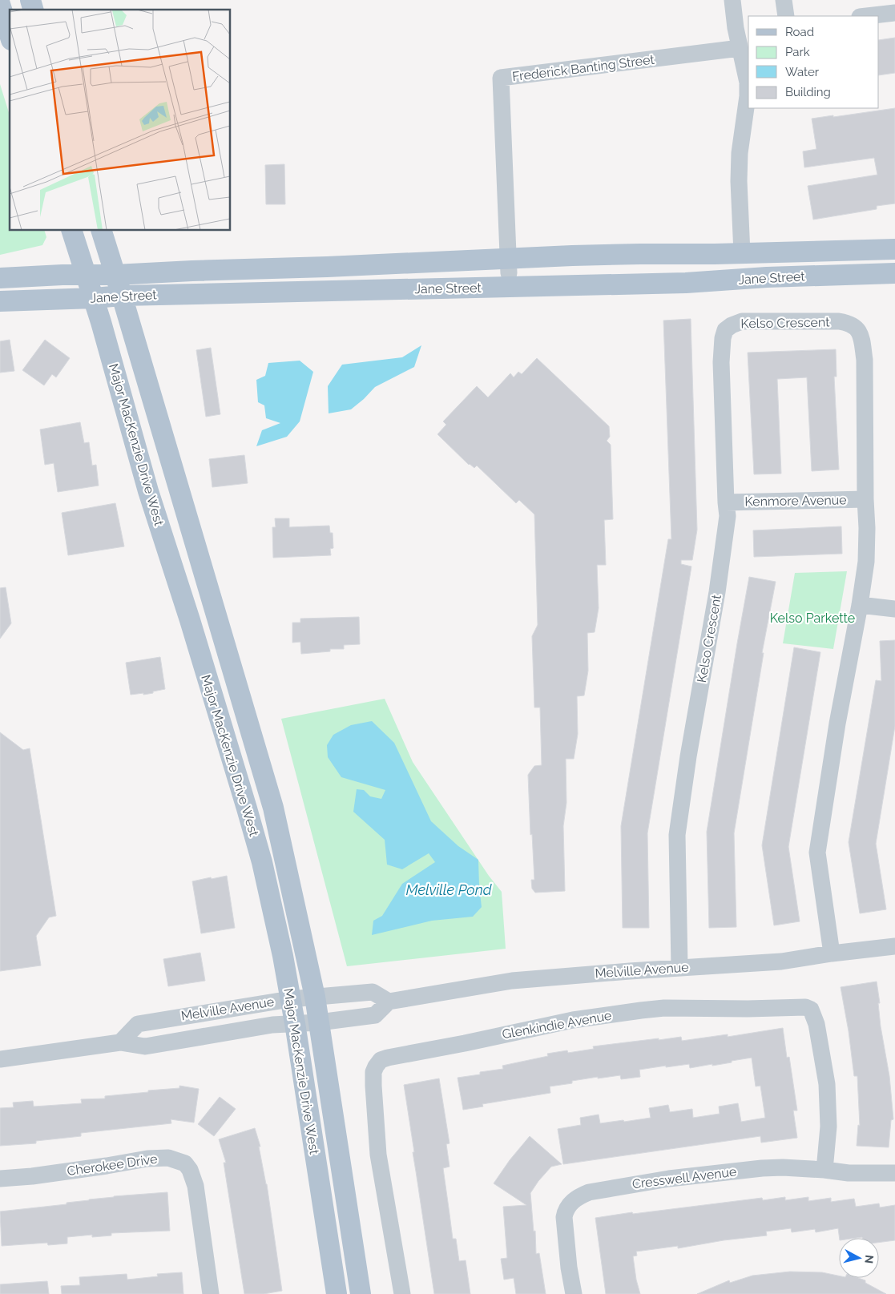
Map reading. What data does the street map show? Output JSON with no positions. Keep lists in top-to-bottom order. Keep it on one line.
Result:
{"streets":{"main road":["Jane Street","Major MacKenzie Drive West"],"street":["Frederick Banting Street","Kelso Crescent","Kenmore Avenue","Melville Avenue","Glenkindie Avenue","Cherokee Drive","Cresswell Avenue"]},"crossings":[["Frederick Banting Street","Jane Street"],["Jane Street","Major MacKenzie Drive West"],["Kelso Crescent","Kenmore Avenue"],["Kelso Crescent","Melville Avenue"],["Major MacKenzie Drive West","Melville Avenue"],["Glenkindie Avenue","Cresswell Avenue"]],"water":["Melville Pond"],"parks":["Kelso Parkette"],"legend":["Road","Park","Water","Building"],"north":"right"}
